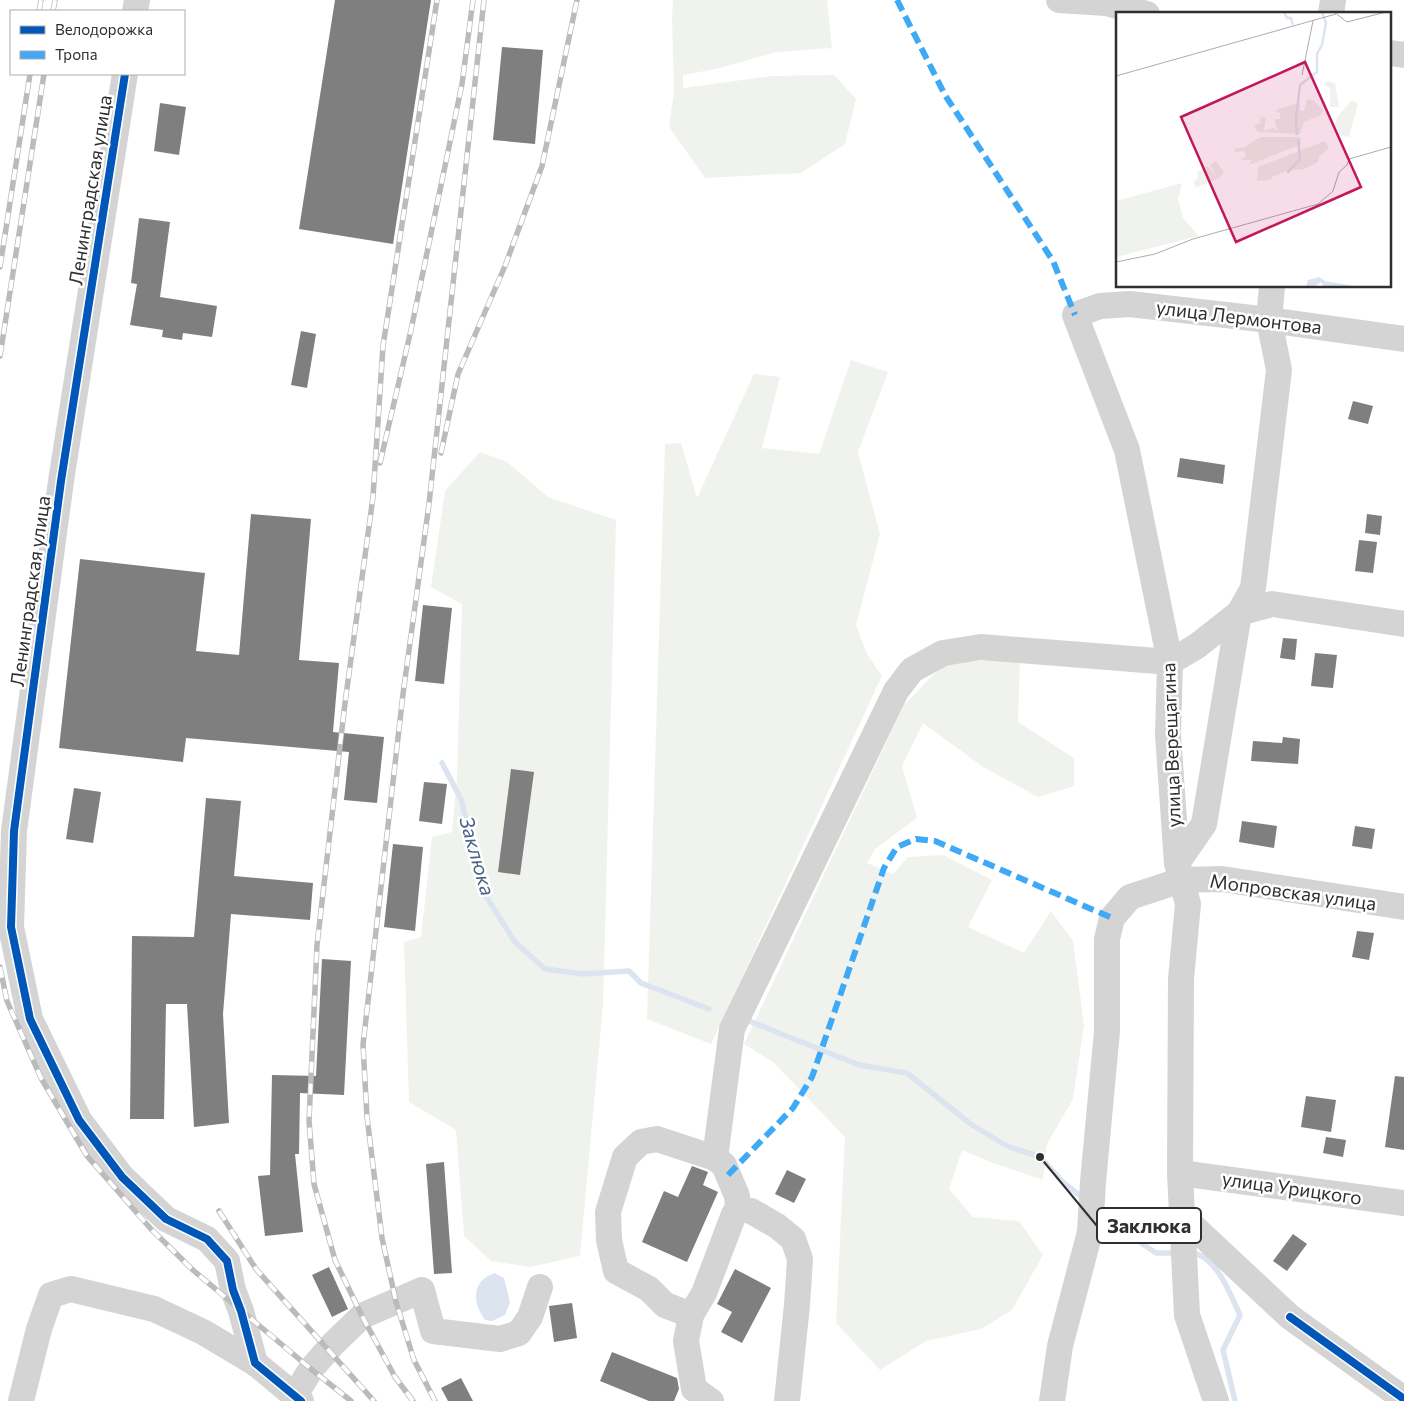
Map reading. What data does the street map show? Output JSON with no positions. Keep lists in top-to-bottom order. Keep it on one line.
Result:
{"streets":{"street":["Ленинградская улица","улица Лермонтова","улица Верещагина","Мопровская улица","улица Урицкого"]},"crossings":[["улица Лермонтова","улица Верещагина"],["улица Верещагина","Мопровская улица"],["улица Верещагина","улица Урицкого"]],"water":["Заклюка"],"places":["Заклюка"],"legend":["Велодорожка","Тропа"]}
